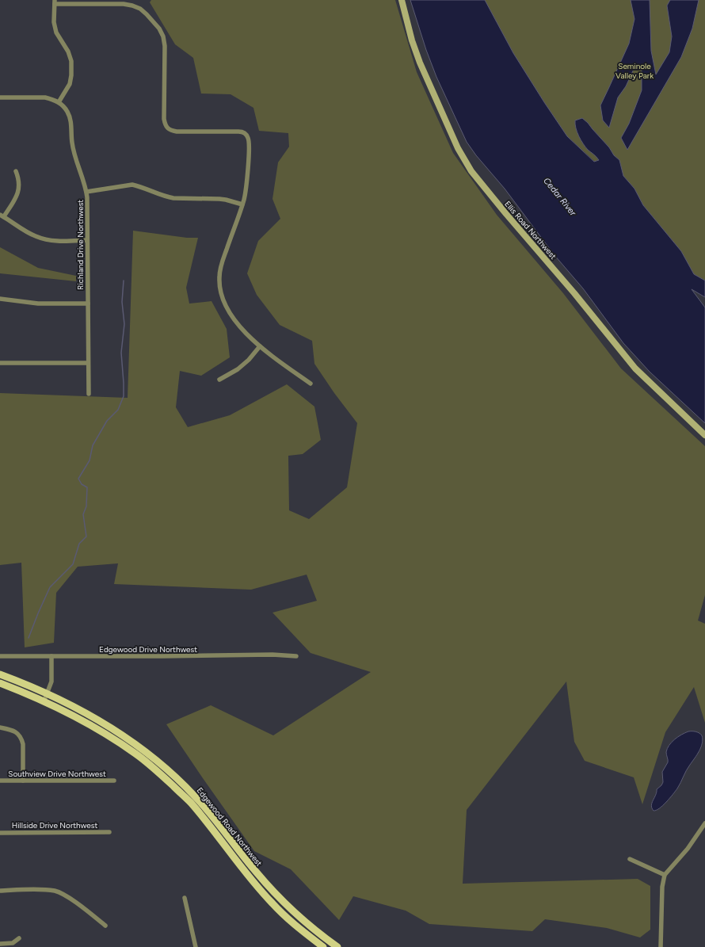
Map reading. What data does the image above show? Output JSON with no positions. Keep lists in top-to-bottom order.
{
  "streets": {
    "main road": ["Edgewood Road Northwest"],
    "street": [
      "Ellis Road Northwest",
      "Richland Drive Northwest",
      "Edgewood Drive Northwest",
      "Southview Drive Northwest",
      "Hillside Drive Northwest"
    ]
  },
  "water": ["Cedar River"],
  "parks": ["Seminole Valley Park"]
}
